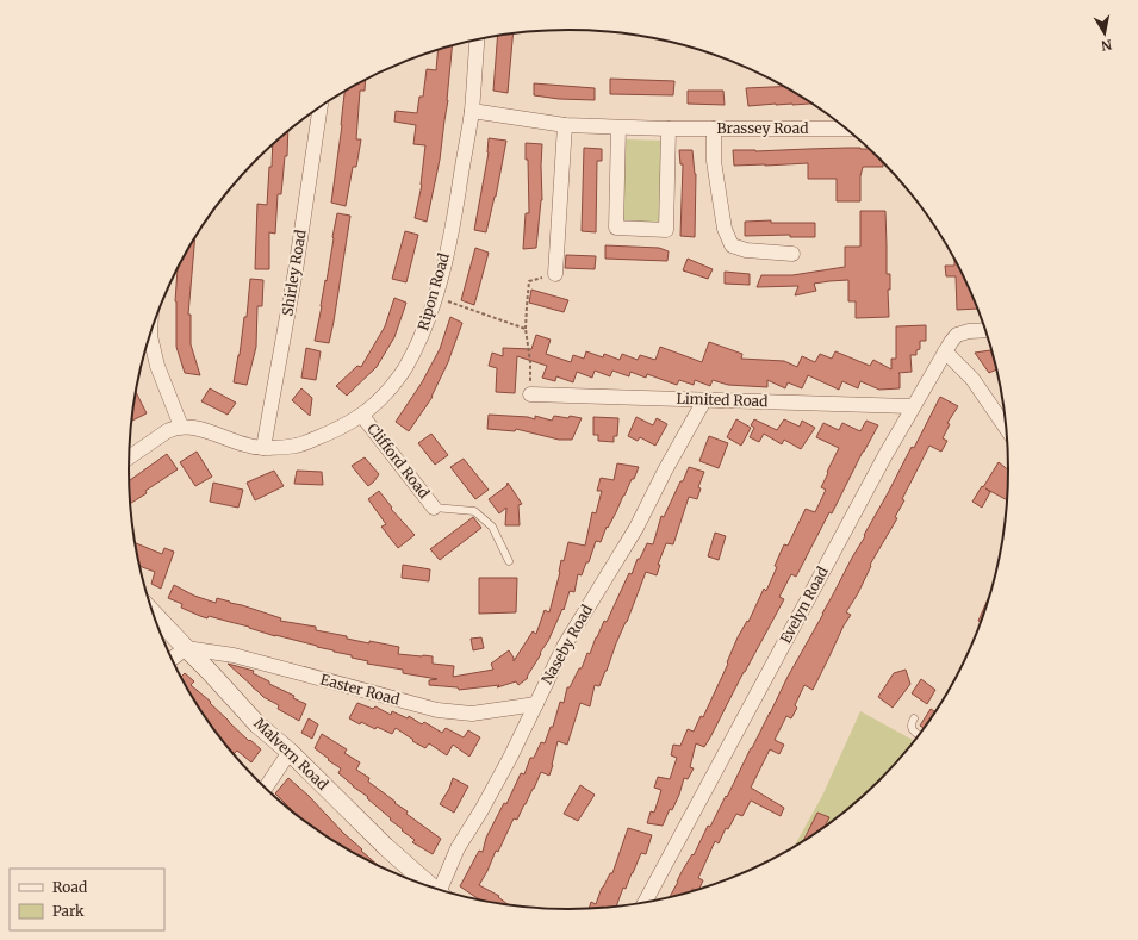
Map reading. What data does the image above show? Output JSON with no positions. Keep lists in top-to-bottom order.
{
  "streets": {
    "street": [
      "Brassey Road",
      "Shirley Road",
      "Ripon Road",
      "Limited Road",
      "Clifford Road",
      "Evelyn Road",
      "Naseby Road",
      "Easter Road",
      "Malvern Road"
    ]
  },
  "crossings": [
    ["Brassey Road", "Ripon Road"],
    ["Shirley Road", "Ripon Road"],
    ["Ripon Road", "Clifford Road"],
    ["Limited Road", "Evelyn Road"],
    ["Limited Road", "Naseby Road"],
    ["Naseby Road", "Easter Road"],
    ["Easter Road", "Malvern Road"]
  ],
  "legend": ["Road", "Park"],
  "north": "bottom"
}
